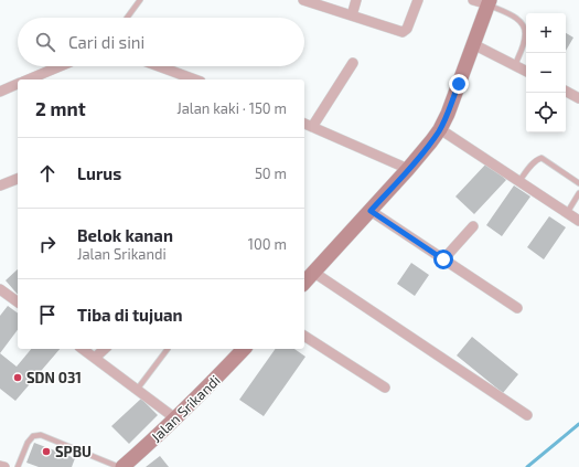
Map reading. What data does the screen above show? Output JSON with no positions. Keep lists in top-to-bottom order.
{
  "streets": {
    "main road": ["Jalan Srikandi"]
  },
  "places": ["SDN 031", "SPBU"],
  "page": {
    "map_buttons": ["+", "−"],
    "search": "Cari di sini",
    "heading": ["2 mnt", "Jalan kaki · 150 m"],
    "list": [
      ["Lurus", "50 m"],
      ["Belok kanan", "Jalan Srikandi", "100 m"],
      "Tiba di tujuan"
    ]
  }
}
